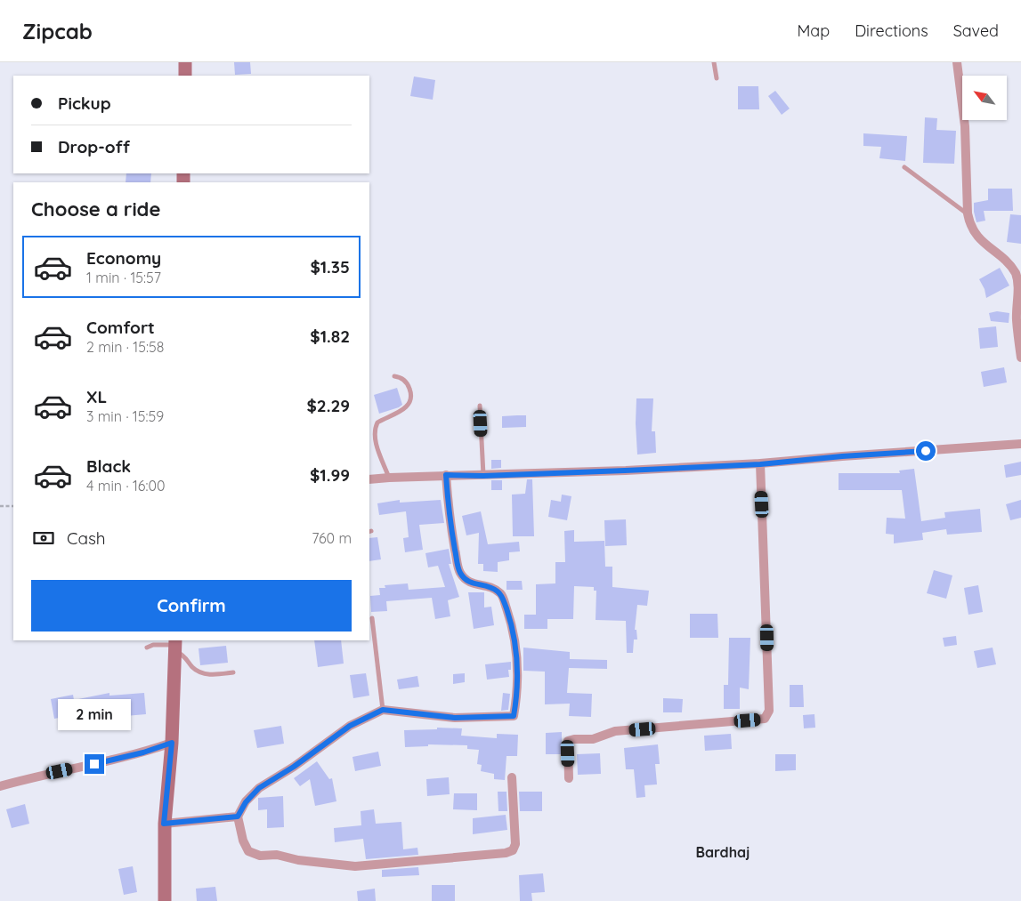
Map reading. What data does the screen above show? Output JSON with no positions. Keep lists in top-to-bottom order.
{
  "districts": ["Bardhaj"],
  "north": "top left",
  "page": {
    "header": "Zipcab",
    "nav": ["Map", "Directions", "Saved"],
    "banner": ["Pickup", "Drop-off"],
    "heading": "Choose a ride",
    "list": [
      {
        "name": "Economy",
        "note": "1 min · 15:57",
        "value": "$1.35"
      },
      {
        "name": "Comfort",
        "note": "2 min · 15:58",
        "value": "$1.82"
      },
      {
        "name": "XL",
        "note": "3 min · 15:59",
        "value": "$2.29"
      },
      {
        "name": "Black",
        "note": "4 min · 16:00",
        "value": "$1.99"
      }
    ],
    "pay": ["Cash", "760 m"],
    "buttons": "Confirm",
    "bubble": "2 min"
  }
}
